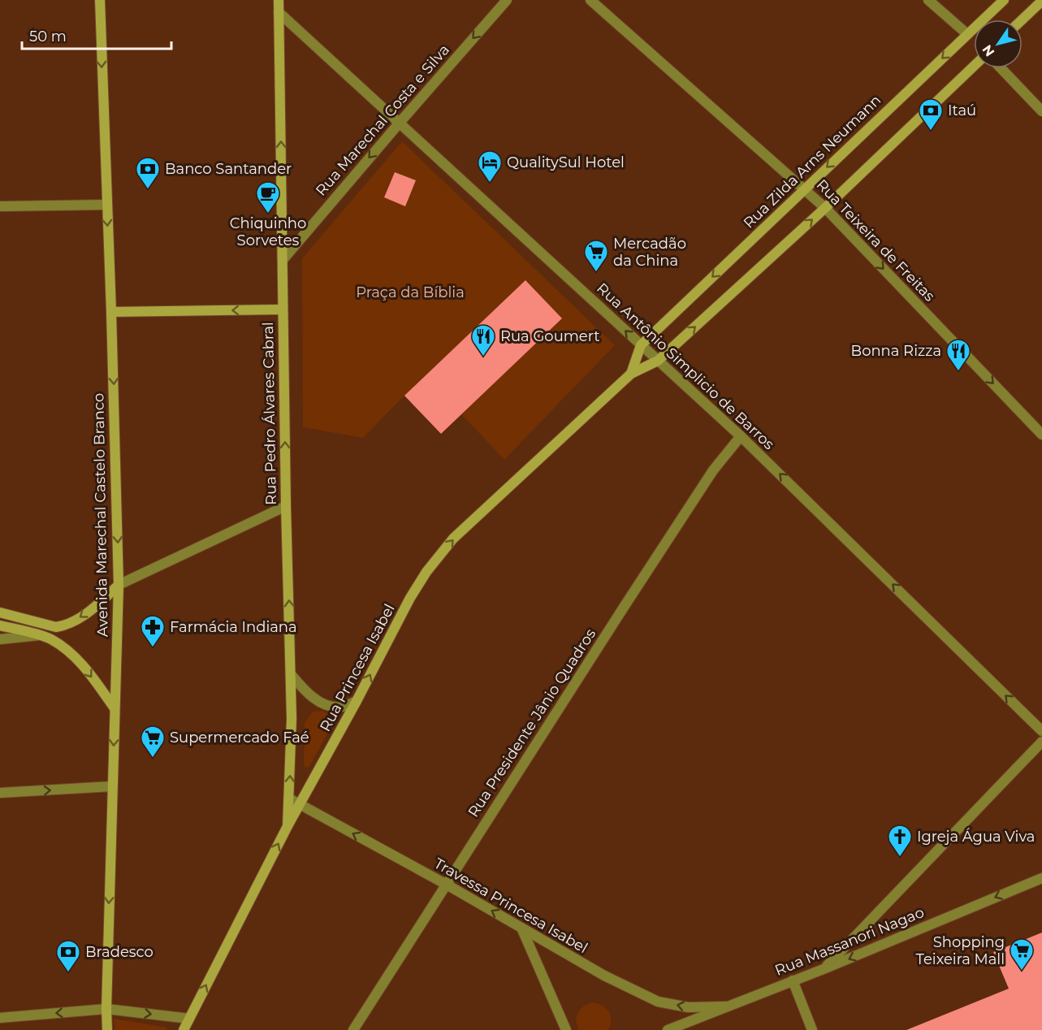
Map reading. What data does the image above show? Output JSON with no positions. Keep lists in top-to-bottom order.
{
  "streets": {
    "street": [
      "Rua Marechal Costa e Silva",
      "Rua Zilda Arns Neumann",
      "Rua Teixeira de Freitas",
      "Rua Antônio Simplicio de Barros",
      "Rua Pedro Álvares Cabral",
      "Avenida Marechal Castelo Branco",
      "Rua Princesa Isabel",
      "Rua Presidente Jânio Quadros",
      "Travessa Princesa Isabel",
      "Rua Massanori Nagao"
    ]
  },
  "crossings": [
    ["Rua Marechal Costa e Silva", "Rua Antônio Simplicio de Barros"],
    ["Rua Marechal Costa e Silva", "Rua Pedro Álvares Cabral"],
    ["Rua Zilda Arns Neumann", "Rua Teixeira de Freitas"],
    ["Rua Zilda Arns Neumann", "Rua Antônio Simplicio de Barros"],
    ["Rua Zilda Arns Neumann", "Rua Princesa Isabel"],
    ["Rua Antônio Simplicio de Barros", "Rua Pedro Álvares Cabral"],
    ["Rua Antônio Simplicio de Barros", "Rua Princesa Isabel"],
    ["Rua Antônio Simplicio de Barros", "Rua Presidente Jânio Quadros"],
    ["Rua Pedro Álvares Cabral", "Rua Princesa Isabel"],
    ["Rua Pedro Álvares Cabral", "Travessa Princesa Isabel"],
    ["Rua Princesa Isabel", "Travessa Princesa Isabel"],
    ["Rua Presidente Jânio Quadros", "Travessa Princesa Isabel"],
    ["Travessa Princesa Isabel", "Rua Massanori Nagao"]
  ],
  "one_way": [
    "Rua Marechal Costa e Silva",
    "Rua Teixeira de Freitas",
    "Rua Antônio Simplicio de Barros",
    "Rua Pedro Álvares Cabral",
    "Avenida Marechal Castelo Branco",
    "Rua Princesa Isabel",
    "Travessa Princesa Isabel"
  ],
  "parks": ["Praça da Bíblia"],
  "places": {
    "bank": ["Itaú", "Banco Santander", "Bradesco"],
    "hotel": ["QualitySul Hotel"],
    "cafe": ["Chiquinho Sorvetes"],
    "supermarket": ["Mercadão da China", "Supermercado Faé", "Shopping Teixeira Mall"],
    "restaurant": ["Rua Goumert", "Bonna Rizza"],
    "pharmacy": ["Farmácia Indiana"],
    "church": ["Igreja Água Viva"]
  },
  "scale_bar": "50 m",
  "north": "bottom left"
}
